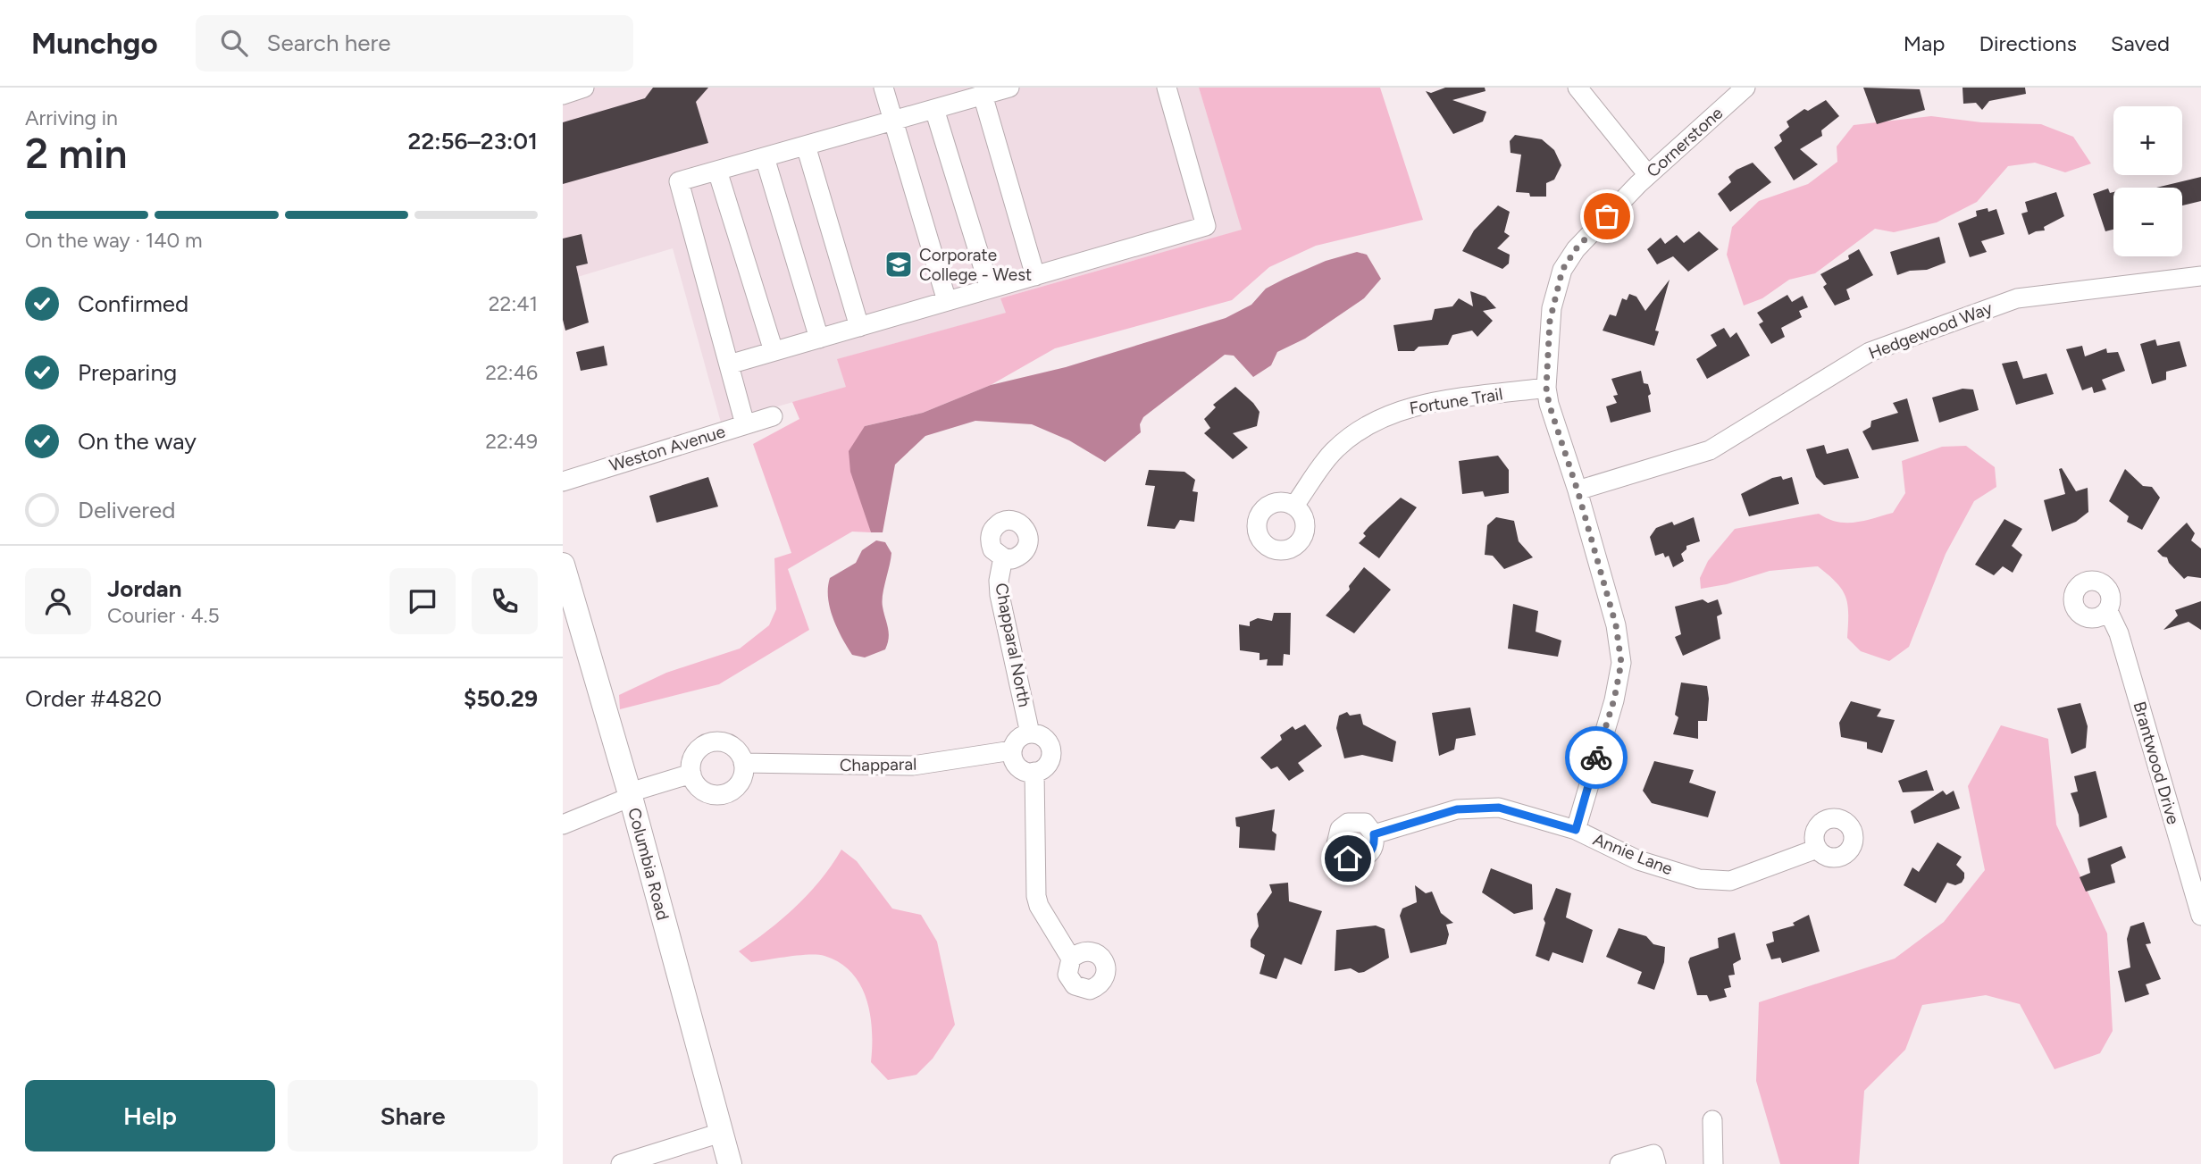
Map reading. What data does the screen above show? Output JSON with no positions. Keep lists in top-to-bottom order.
{
  "streets": {
    "main road": ["Columbia Road"],
    "street": [
      "Cornerstone",
      "Hedgewood Way",
      "Fortune Trail",
      "Weston Avenue",
      "Chapparal North",
      "Brantwood Drive",
      "Chapparal",
      "Annie Lane"
    ]
  },
  "crossings": [
    ["Cornerstone", "Hedgewood Way"],
    ["Cornerstone", "Fortune Trail"],
    ["Cornerstone", "Annie Lane"],
    ["Chapparal North", "Chapparal"]
  ],
  "places": {
    "school or university": ["Corporate College - West"]
  },
  "page": {
    "header": "Munchgo",
    "search": "Search here",
    "nav": ["Map", "Directions", "Saved"],
    "heading": ["2 min", "Arriving in", "22:56–23:01"],
    "panel": [
      "Jordan",
      "Courier · 4.5",
      "Order #4820",
      "$50.29"
    ],
    "map_buttons": ["+", "−"],
    "bar": "On the way · 140 m",
    "list": [
      ["Confirmed", "22:41"],
      ["Preparing", "22:46"],
      ["On the way", "22:49"],
      "Delivered"
    ],
    "buttons": ["Help", "Share"]
  }
}
